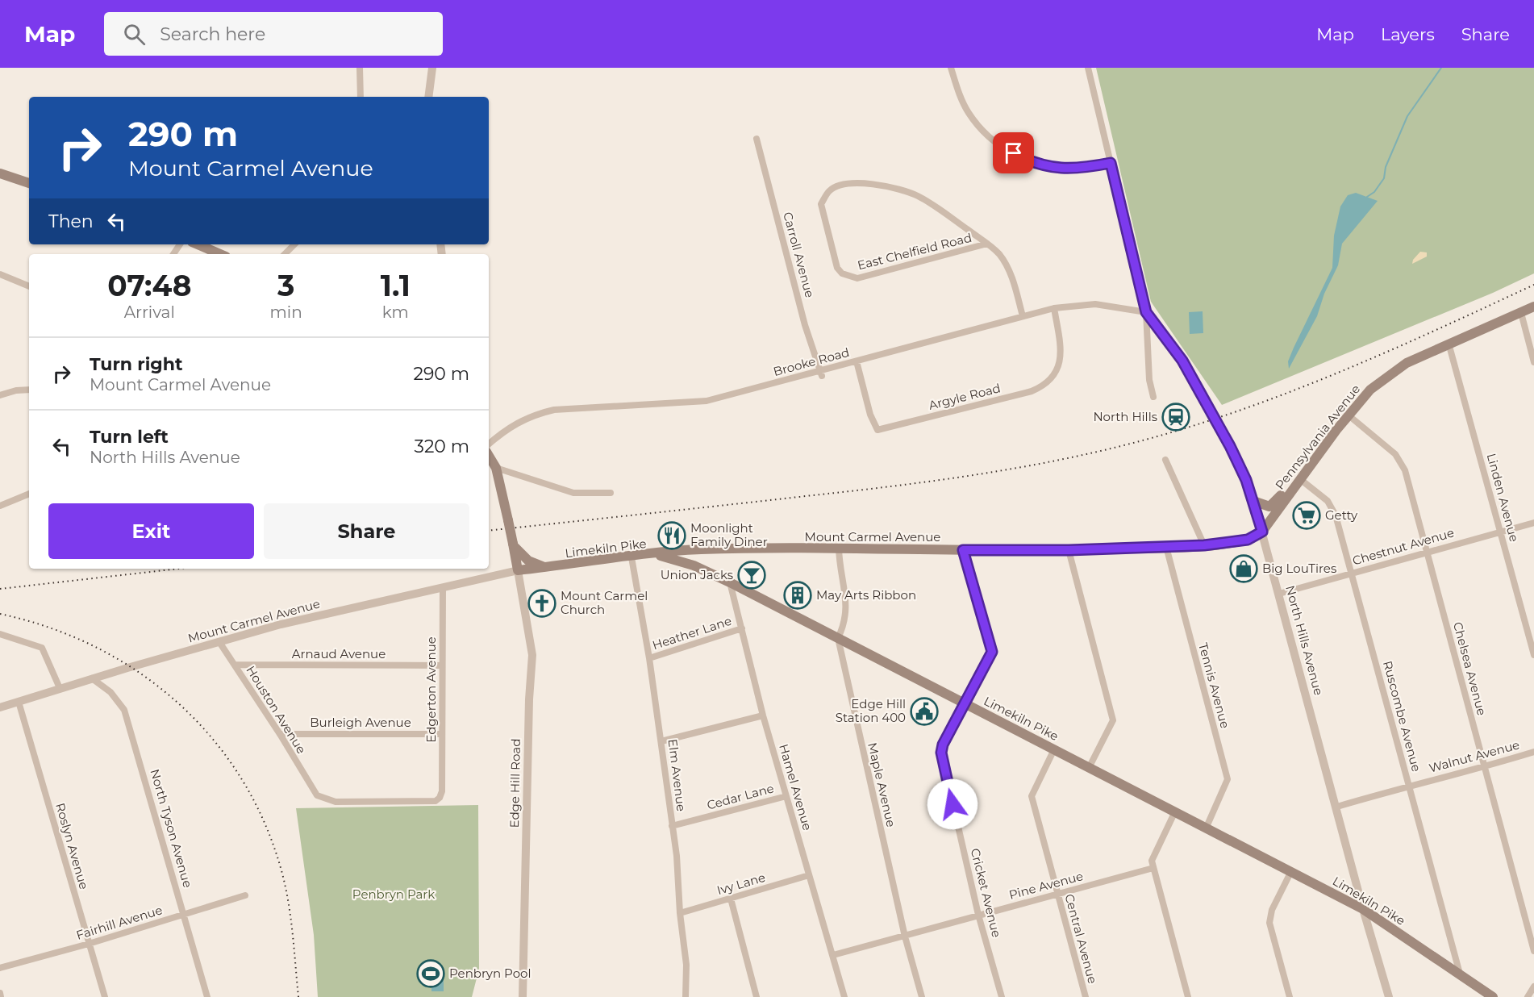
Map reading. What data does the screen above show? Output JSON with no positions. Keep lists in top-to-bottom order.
{
  "streets": {
    "main road": ["Pennsylvania Avenue", "Mount Carmel Avenue", "Limekiln Pike"],
    "street": [
      "East Chelfield Road",
      "Carroll Avenue",
      "Brooke Road",
      "Argyle Road",
      "Linden Avenue",
      "Chestnut Avenue",
      "Heather Lane",
      "North Hills Avenue",
      "Arnaud Avenue",
      "Chelsea Avenue",
      "Tennis Avenue",
      "Edgerton Avenue",
      "Houston Avenue",
      "Ruscombe Avenue",
      "Burleigh Avenue",
      "Walnut Avenue",
      "Elm Avenue",
      "Edge Hill Road",
      "Maple Avenue",
      "Hamel Avenue",
      "Cedar Lane",
      "North Tyson Avenue",
      "Roslyn Avenue",
      "Ivy Lane",
      "Pine Avenue",
      "Cricket Avenue",
      "Fairhill Avenue",
      "Central Avenue"
    ]
  },
  "crossings": [
    ["Carroll Avenue", "Brooke Road"],
    ["Brooke Road", "Argyle Road"],
    ["Brooke Road", "North Hills Avenue"],
    ["Pennsylvania Avenue", "Linden Avenue"],
    ["Pennsylvania Avenue", "Mount Carmel Avenue"],
    ["Pennsylvania Avenue", "North Hills Avenue"],
    ["Pennsylvania Avenue", "Chelsea Avenue"],
    ["Pennsylvania Avenue", "Ruscombe Avenue"],
    ["Linden Avenue", "Chestnut Avenue"],
    ["Mount Carmel Avenue", "Limekiln Pike"],
    ["Mount Carmel Avenue", "North Hills Avenue"],
    ["Mount Carmel Avenue", "Tennis Avenue"],
    ["Mount Carmel Avenue", "Edgerton Avenue"],
    ["Mount Carmel Avenue", "Houston Avenue"],
    ["Mount Carmel Avenue", "Edge Hill Road"],
    ["Mount Carmel Avenue", "North Tyson Avenue"],
    ["Mount Carmel Avenue", "Roslyn Avenue"],
    ["Mount Carmel Avenue", "Cricket Avenue"],
    ["Chestnut Avenue", "North Hills Avenue"],
    ["Chestnut Avenue", "Chelsea Avenue"],
    ["Chestnut Avenue", "Ruscombe Avenue"],
    ["Limekiln Pike", "North Hills Avenue"],
    ["Limekiln Pike", "Tennis Avenue"],
    ["Limekiln Pike", "Ruscombe Avenue"],
    ["Limekiln Pike", "Elm Avenue"],
    ["Limekiln Pike", "Edge Hill Road"],
    ["Limekiln Pike", "Maple Avenue"],
    ["Limekiln Pike", "Hamel Avenue"],
    ["Limekiln Pike", "Cricket Avenue"],
    ["Limekiln Pike", "Central Avenue"],
    ["Heather Lane", "Elm Avenue"],
    ["Heather Lane", "Hamel Avenue"],
    ["North Hills Avenue", "Walnut Avenue"],
    ["Arnaud Avenue", "Edgerton Avenue"],
    ["Arnaud Avenue", "Houston Avenue"],
    ["Chelsea Avenue", "Walnut Avenue"],
    ["Edgerton Avenue", "Houston Avenue"],
    ["Edgerton Avenue", "Burleigh Avenue"],
    ["Houston Avenue", "Burleigh Avenue"],
    ["Ruscombe Avenue", "Walnut Avenue"],
    ["Elm Avenue", "Cedar Lane"],
    ["Elm Avenue", "Ivy Lane"],
    ["Maple Avenue", "Pine Avenue"],
    ["Hamel Avenue", "Cedar Lane"],
    ["Hamel Avenue", "Ivy Lane"],
    ["Hamel Avenue", "Pine Avenue"],
    ["North Tyson Avenue", "Fairhill Avenue"],
    ["Roslyn Avenue", "Fairhill Avenue"],
    ["Pine Avenue", "Cricket Avenue"],
    ["Pine Avenue", "Central Avenue"]
  ],
  "parks": ["Penbryn Park"],
  "places": {
    "station": ["North Hills"],
    "supermarket": ["Getty"],
    "restaurant": ["Moonlight Family Diner"],
    "shop": ["Big LouTires"],
    "bar": ["Union Jacks"],
    "building": ["May Arts Ribbon"],
    "church": ["Mount Carmel Church"],
    "public building": ["Edge Hill Station 400"],
    "sports": ["Penbryn Pool"]
  },
  "page": {
    "header": "Map",
    "search": "Search here",
    "nav": ["Map", "Layers", "Share"],
    "turn": ["290 m", "Mount Carmel Avenue"],
    "then": "Then",
    "eta": [
      "07:48",
      "Arrival",
      "3",
      "min",
      "1.1",
      "km"
    ],
    "list": [
      {
        "name": "Turn right",
        "note": "Mount Carmel Avenue",
        "value": "290 m"
      },
      {
        "name": "Turn left",
        "note": "North Hills Avenue",
        "value": "320 m"
      }
    ],
    "buttons": ["Exit", "Share"]
  }
}
